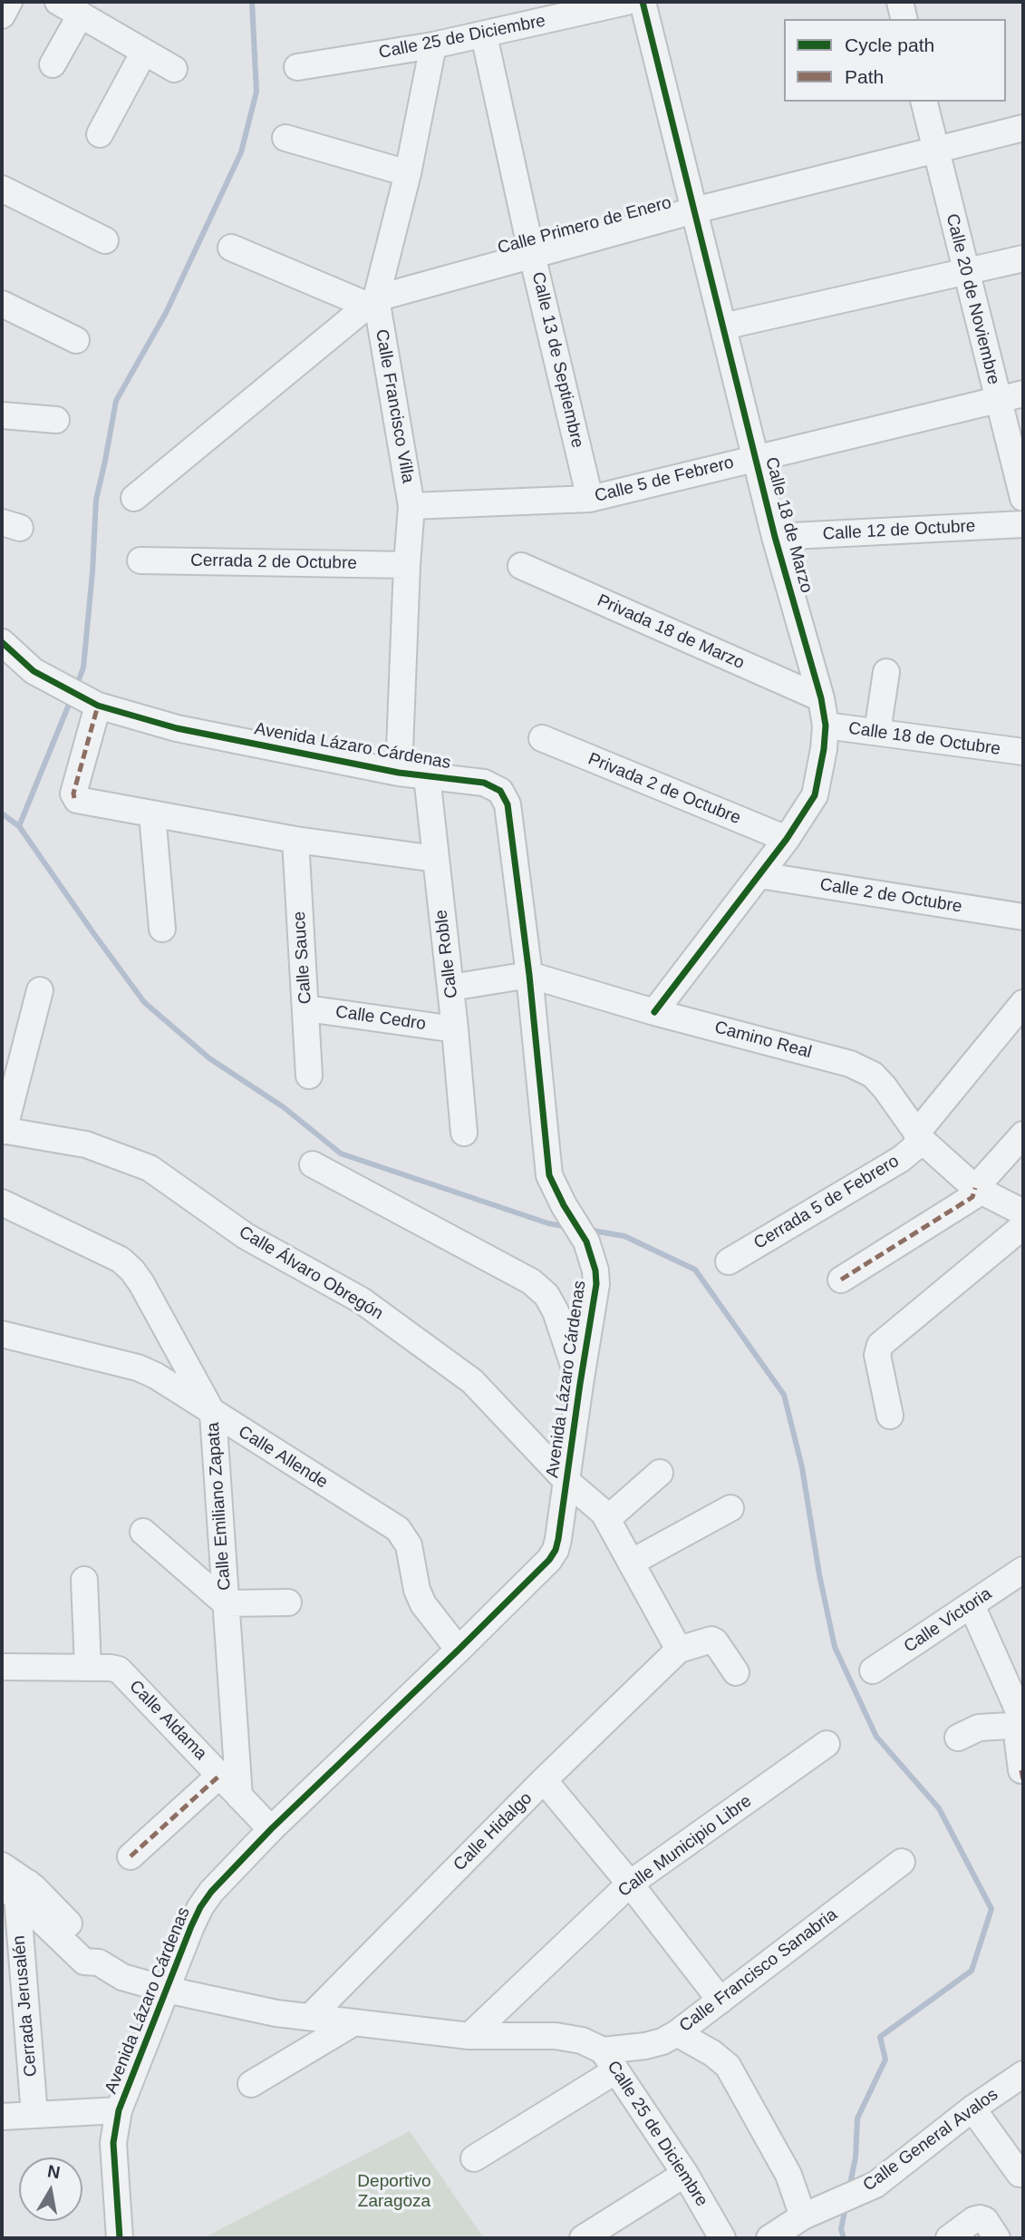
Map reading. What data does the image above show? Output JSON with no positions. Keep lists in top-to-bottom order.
{
  "streets": {
    "street": [
      "Calle 25 de Diciembre",
      "Calle Primero de Enero",
      "Calle 20 de Noviembre",
      "Calle 13 de Septiembre",
      "Calle Francisco Villa",
      "Calle 5 de Febrero",
      "Calle 18 de Marzo",
      "Calle 12 de Octubre",
      "Cerrada 2 de Octubre",
      "Privada 18 de Marzo",
      "Calle 18 de Octubre",
      "Avenida Lázaro Cárdenas",
      "Privada 2 de Octubre",
      "Calle 2 de Octubre",
      "Calle Roble",
      "Calle Sauce",
      "Calle Cedro",
      "Camino Real",
      "Cerrada 5 de Febrero",
      "Calle Álvaro Obregón",
      "Calle Allende",
      "Calle Emiliano Zapata",
      "Calle Victoria",
      "Calle Aldama",
      "Calle Hidalgo",
      "Calle Municipio Libre",
      "Calle Francisco Sanabria",
      "Cerrada Jerusalén",
      "Calle General Avalos"
    ]
  },
  "crossings": [
    ["Calle 25 de Diciembre", "Calle 13 de Septiembre"],
    ["Calle 25 de Diciembre", "Calle Francisco Villa"],
    ["Calle 25 de Diciembre", "Avenida Lázaro Cárdenas"],
    ["Calle 25 de Diciembre", "Calle Hidalgo"],
    ["Calle 25 de Diciembre", "Calle Municipio Libre"],
    ["Calle 25 de Diciembre", "Calle Francisco Sanabria"],
    ["Calle 25 de Diciembre", "Cerrada Jerusalén"],
    ["Calle Primero de Enero", "Calle 20 de Noviembre"],
    ["Calle Primero de Enero", "Calle 13 de Septiembre"],
    ["Calle Primero de Enero", "Calle Francisco Villa"],
    ["Calle Primero de Enero", "Calle 18 de Marzo"],
    ["Calle 20 de Noviembre", "Calle 5 de Febrero"],
    ["Calle 13 de Septiembre", "Calle 5 de Febrero"],
    ["Calle Francisco Villa", "Calle 5 de Febrero"],
    ["Calle Francisco Villa", "Cerrada 2 de Octubre"],
    ["Calle Francisco Villa", "Avenida Lázaro Cárdenas"],
    ["Calle 5 de Febrero", "Calle 18 de Marzo"],
    ["Calle 18 de Marzo", "Calle 12 de Octubre"],
    ["Calle 18 de Marzo", "Privada 18 de Marzo"],
    ["Calle 18 de Marzo", "Calle 18 de Octubre"],
    ["Calle 18 de Marzo", "Privada 2 de Octubre"],
    ["Calle 18 de Marzo", "Calle 2 de Octubre"],
    ["Calle 18 de Marzo", "Camino Real"],
    ["Avenida Lázaro Cárdenas", "Calle Roble"],
    ["Avenida Lázaro Cárdenas", "Camino Real"],
    ["Avenida Lázaro Cárdenas", "Calle Álvaro Obregón"],
    ["Avenida Lázaro Cárdenas", "Calle Allende"],
    ["Avenida Lázaro Cárdenas", "Calle Aldama"],
    ["Calle Roble", "Calle Cedro"],
    ["Calle Roble", "Camino Real"],
    ["Calle Sauce", "Calle Cedro"],
    ["Camino Real", "Cerrada 5 de Febrero"],
    ["Calle Álvaro Obregón", "Calle Hidalgo"],
    ["Calle Allende", "Calle Emiliano Zapata"],
    ["Calle Emiliano Zapata", "Calle Aldama"]
  ],
  "parks": ["Deportivo Zaragoza"],
  "legend": ["Cycle path", "Path"],
  "north": "top"
}
